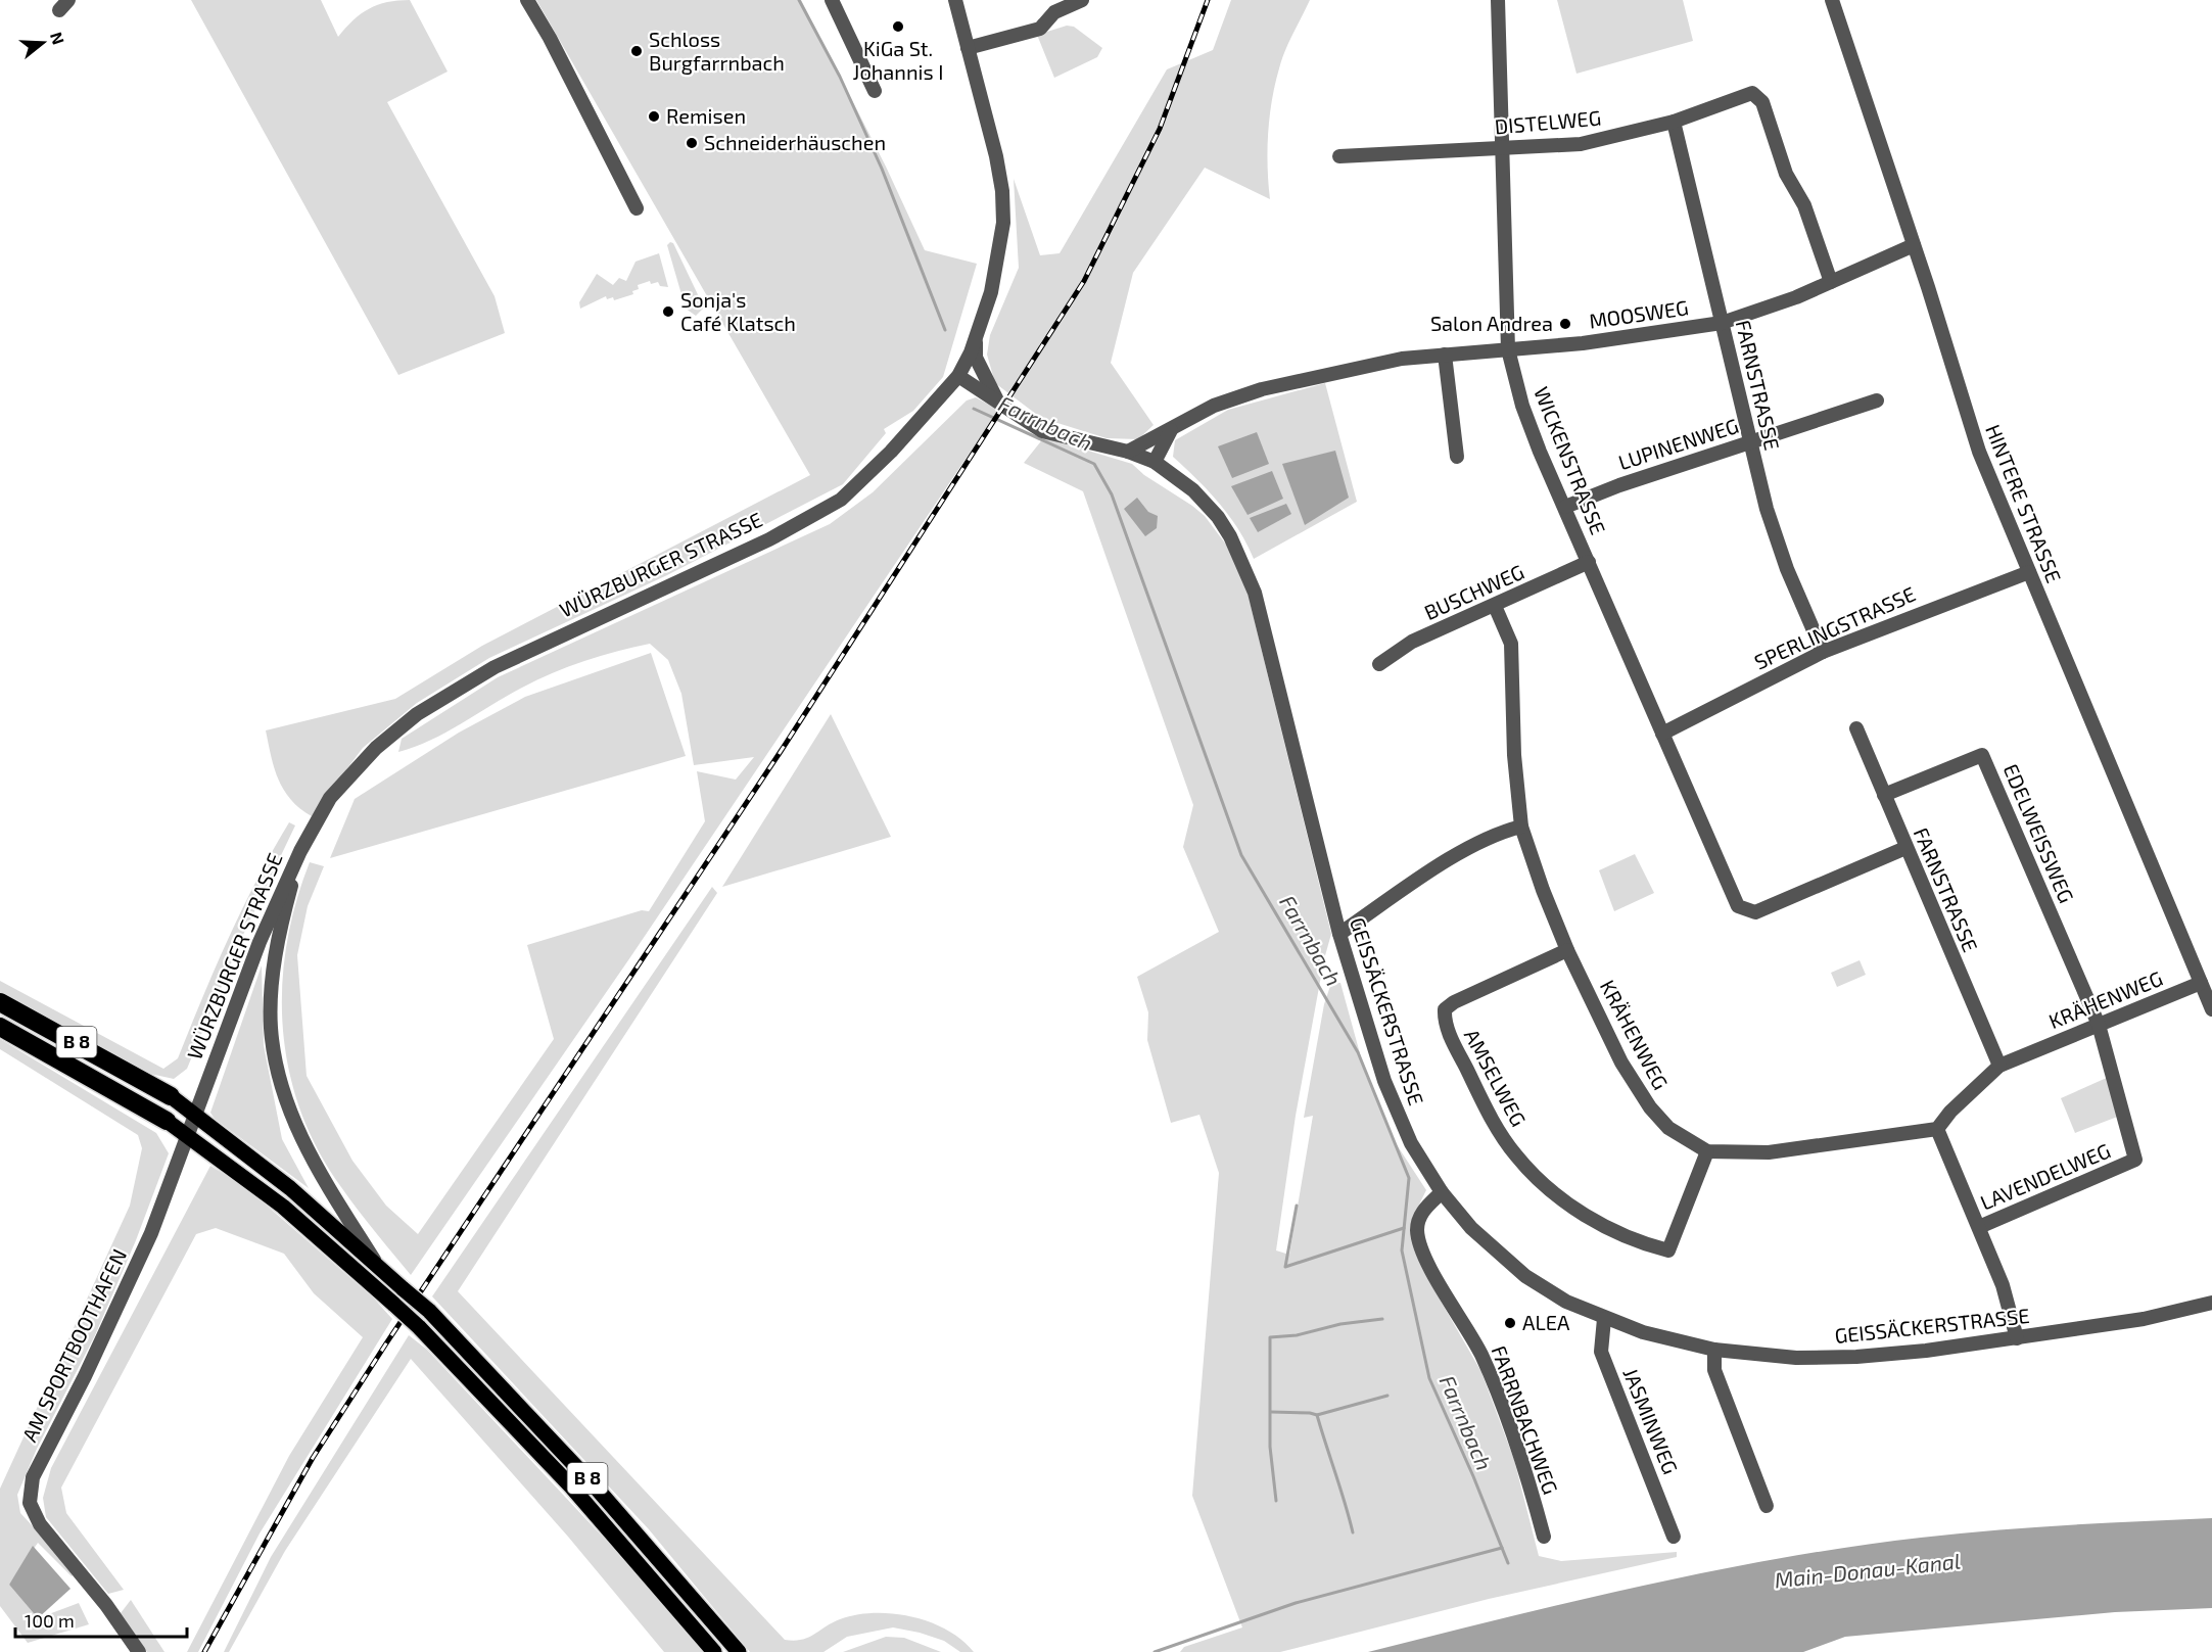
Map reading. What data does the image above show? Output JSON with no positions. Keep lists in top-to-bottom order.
{
  "streets": {
    "highway": ["B 8"],
    "street": [
      "DISTELWEG",
      "MOOSWEG",
      "FARNSTRASSE",
      "LUPINENWEG",
      "WICKENSTRASSE",
      "HINTERE STRASSE",
      "WÜRZBURGER STRASSE",
      "BUSCHWEG",
      "SPERLINGSTRASSE",
      "EDELWEISSWEG",
      "KRÄHENWEG",
      "GEISSÄCKERSTRASSE",
      "AMSELWEG",
      "LAVENDELWEG",
      "AM SPORTBOOTHAFEN",
      "FARRNBACHWEG",
      "JASMINWEG"
    ]
  },
  "crossings": [
    ["DISTELWEG", "MOOSWEG"],
    ["DISTELWEG", "FARNSTRASSE"],
    ["DISTELWEG", "WICKENSTRASSE"],
    ["MOOSWEG", "FARNSTRASSE"],
    ["MOOSWEG", "WICKENSTRASSE"],
    ["MOOSWEG", "HINTERE STRASSE"],
    ["MOOSWEG", "GEISSÄCKERSTRASSE"],
    ["FARNSTRASSE", "LUPINENWEG"],
    ["FARNSTRASSE", "WICKENSTRASSE"],
    ["FARNSTRASSE", "SPERLINGSTRASSE"],
    ["FARNSTRASSE", "EDELWEISSWEG"],
    ["FARNSTRASSE", "KRÄHENWEG"],
    ["LUPINENWEG", "WICKENSTRASSE"],
    ["WICKENSTRASSE", "BUSCHWEG"],
    ["WICKENSTRASSE", "SPERLINGSTRASSE"],
    ["HINTERE STRASSE", "SPERLINGSTRASSE"],
    ["HINTERE STRASSE", "KRÄHENWEG"],
    ["WÜRZBURGER STRASSE", "GEISSÄCKERSTRASSE"],
    ["WÜRZBURGER STRASSE", "B 8"],
    ["WÜRZBURGER STRASSE", "AM SPORTBOOTHAFEN"],
    ["BUSCHWEG", "KRÄHENWEG"],
    ["EDELWEISSWEG", "KRÄHENWEG"],
    ["EDELWEISSWEG", "LAVENDELWEG"],
    ["KRÄHENWEG", "AMSELWEG"],
    ["KRÄHENWEG", "LAVENDELWEG"],
    ["GEISSÄCKERSTRASSE", "FARRNBACHWEG"],
    ["GEISSÄCKERSTRASSE", "JASMINWEG"],
    ["B 8", "AM SPORTBOOTHAFEN"]
  ],
  "water": ["Farrnbach", "Main-Donau-Kanal"],
  "places": [
    "KiGa St. Johannis I",
    "Schloss Burgfarrnbach",
    "Remisen",
    "Schneiderhäuschen",
    "Sonja's Café Klatsch",
    "Salon Andrea",
    "ALEA"
  ],
  "scale_bar": "100 m",
  "north": "right"
}
